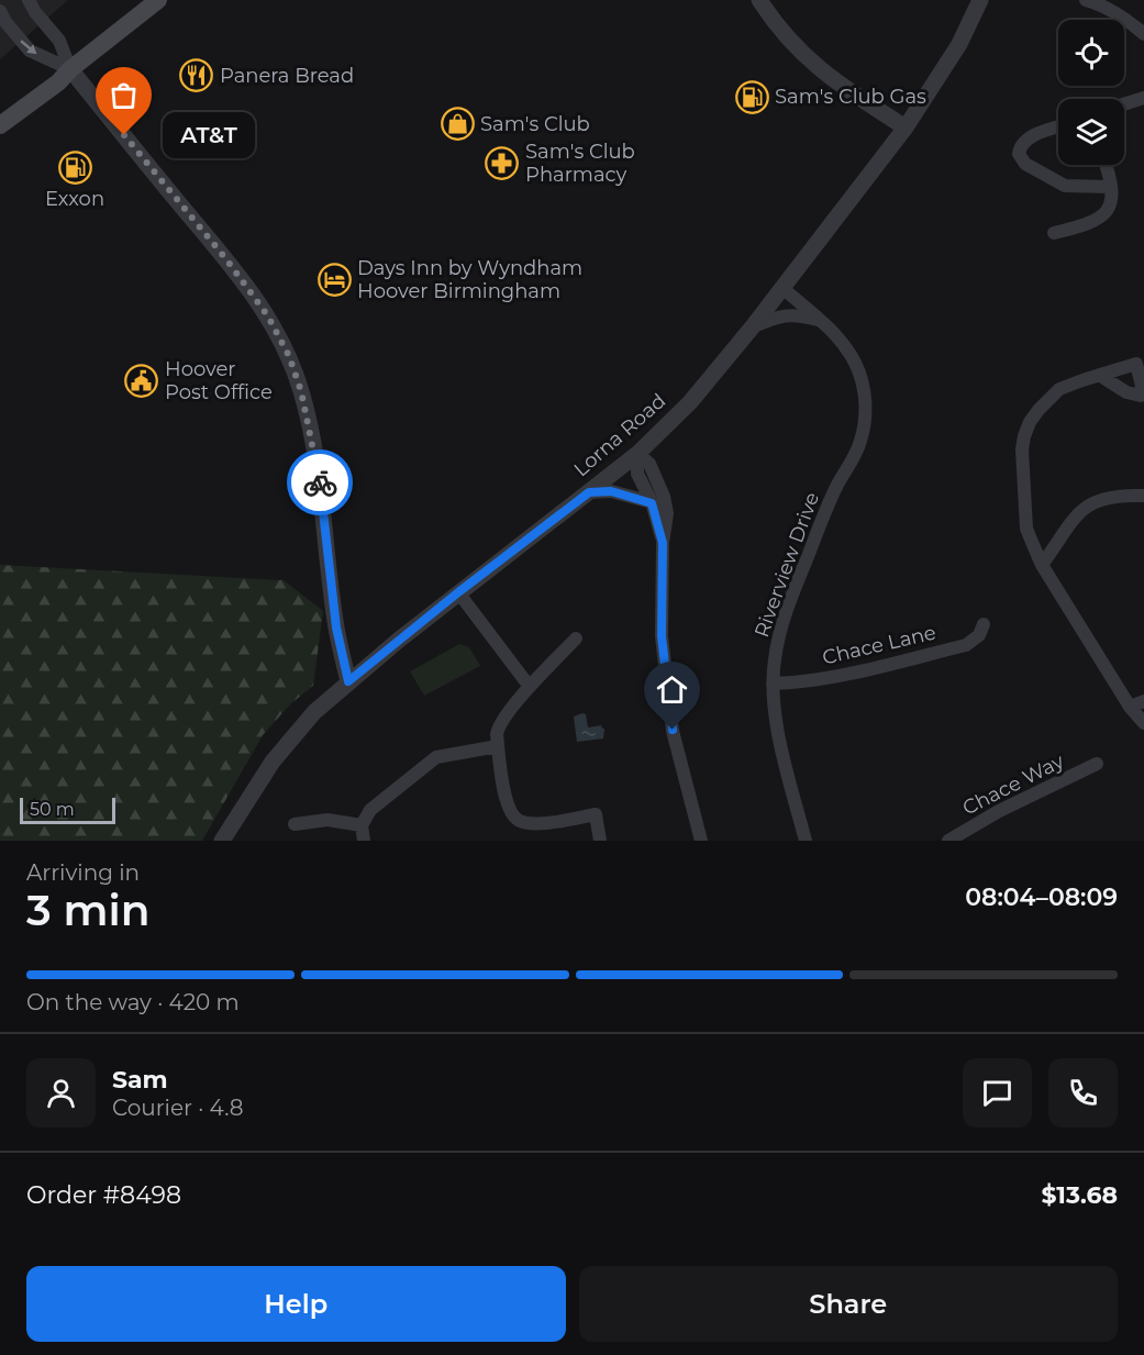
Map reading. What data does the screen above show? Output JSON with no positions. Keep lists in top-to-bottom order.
{
  "streets": {
    "street": [
      "Lorna Road",
      "Riverview Drive",
      "Chace Lane",
      "Chace Way"
    ]
  },
  "crossings": [
    ["Lorna Road", "Riverview Drive"],
    ["Riverview Drive", "Chace Lane"]
  ],
  "places": {
    "restaurant": ["Panera Bread"],
    "fuel station": ["Sam's Club Gas", "Exxon"],
    "shop": ["Sam's Club"],
    "other": ["AT&T"],
    "pharmacy": ["Sam's Club Pharmacy"],
    "hotel": ["Days Inn by Wyndham Hoover Birmingham"],
    "public building": ["Hoover Post Office"]
  },
  "scale_bar": "50 m",
  "page": {
    "bubble": "AT&T",
    "scale": "50 m",
    "heading": ["3 min", "Arriving in", "08:04–08:09"],
    "panel": [
      "Sam",
      "Courier · 4.8",
      "Order #8498",
      "$13.68"
    ],
    "bar": "On the way · 420 m",
    "buttons": ["Help", "Share"]
  }
}
